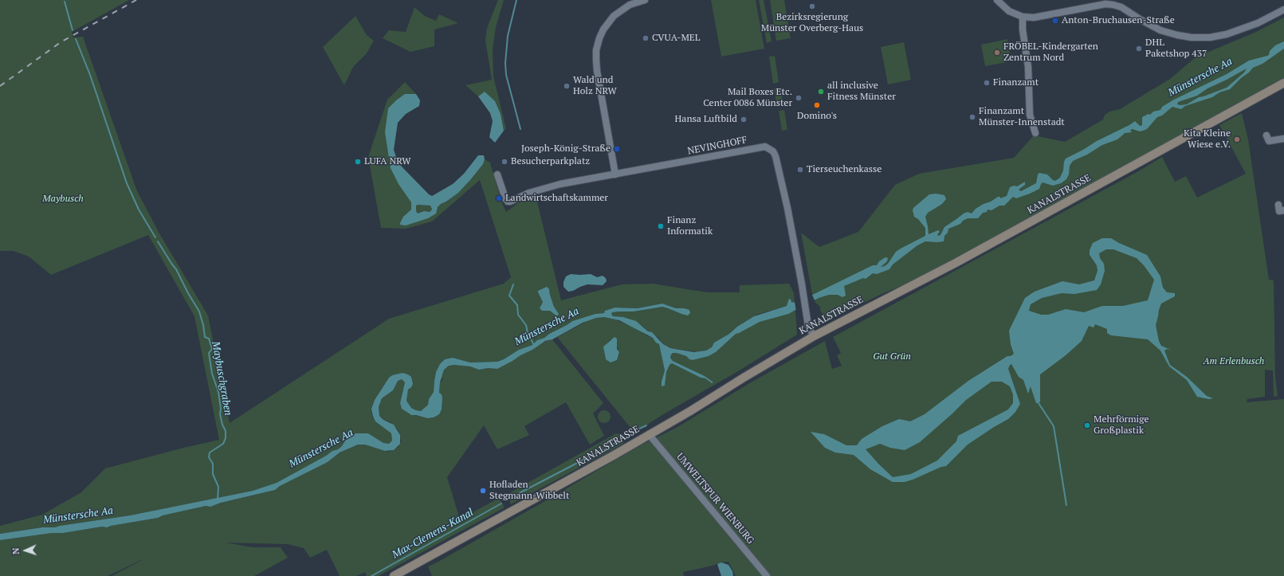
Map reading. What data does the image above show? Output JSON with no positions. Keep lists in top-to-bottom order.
{
  "streets": {
    "main road": ["KANALSTRASSE"],
    "street": ["NEVINGHOFF", "UMWELTSPUR WIENBURG"]
  },
  "crossings": [
    ["NEVINGHOFF", "KANALSTRASSE"],
    ["KANALSTRASSE", "UMWELTSPUR WIENBURG"]
  ],
  "water": ["Münstersche Aa", "Maybuschgraben", "Max-Clemens-Kanal"],
  "parks": ["Maybusch", "Gut Grün", "Am Erlenbusch"],
  "places": [
    "Bezirksregierung Münster Overberg-Haus",
    "Anton-Bruchausen-Straße",
    "CVUA-MEL",
    "DHL Paketshop 437",
    "FRÖBEL-Kindergarten Zentrum Nord",
    "Finanzamt",
    "Wald und Holz NRW",
    "all inclusive Fitness Münster",
    "Mail Boxes Etc. Center 0086 Münster",
    "Domino's",
    "Finanzamt Münster-Innenstadt",
    "Hansa Luftbild",
    "Kita Kleine Wiese e.V.",
    "Joseph-König-Straße",
    "LUFA NRW",
    "Besucherparkplatz",
    "Tierseuchenkasse",
    "Landwirtschaftskammer",
    "Finanz Informatik",
    "Mehrförmige Großplastik",
    "Hofladen Stegmann-Wibbelt"
  ],
  "north": "left"
}
